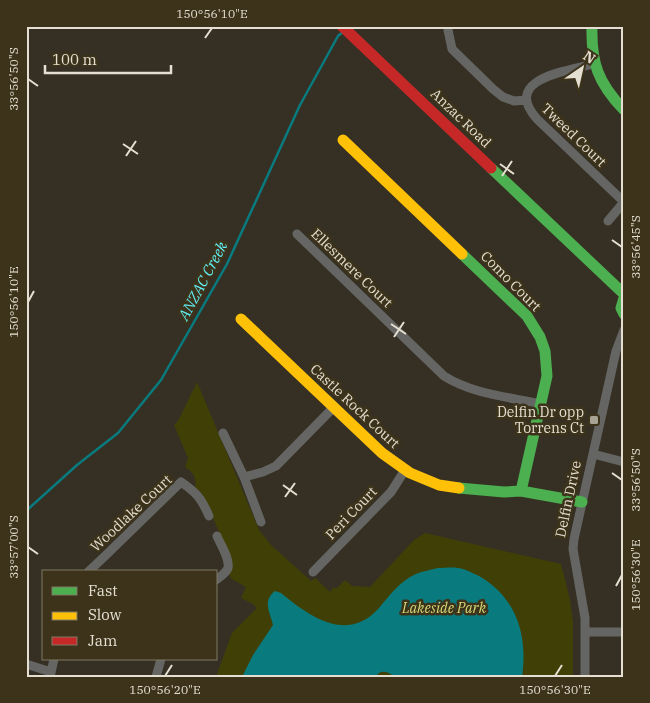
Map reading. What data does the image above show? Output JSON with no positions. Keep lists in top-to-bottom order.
{
  "streets": {
    "street": [
      "Anzac Road",
      "Tweed Court",
      "Ellesmere Court",
      "Como Court",
      "Castle Rock Court",
      "Delfin Drive",
      "Woodlake Court",
      "Peri Court"
    ]
  },
  "crossings": [
    ["Ellesmere Court", "Como Court"],
    ["Como Court", "Castle Rock Court"],
    ["Castle Rock Court", "Delfin Drive"],
    ["Castle Rock Court", "Peri Court"]
  ],
  "water": ["ANZAC Creek"],
  "parks": ["Lakeside Park"],
  "places": {
    "transit": ["Delfin Dr opp Torrens Ct"]
  },
  "legend": ["Fast", "Slow", "Jam"],
  "scale_bar": "100 m",
  "north": "top right",
  "coordinates": [
    "150°56'10\"E",
    "33°56'50\"S",
    "33°56'45\"S",
    "33°57'00\"S",
    "150°56'30\"E",
    "150°56'20\"E"
  ]
}
